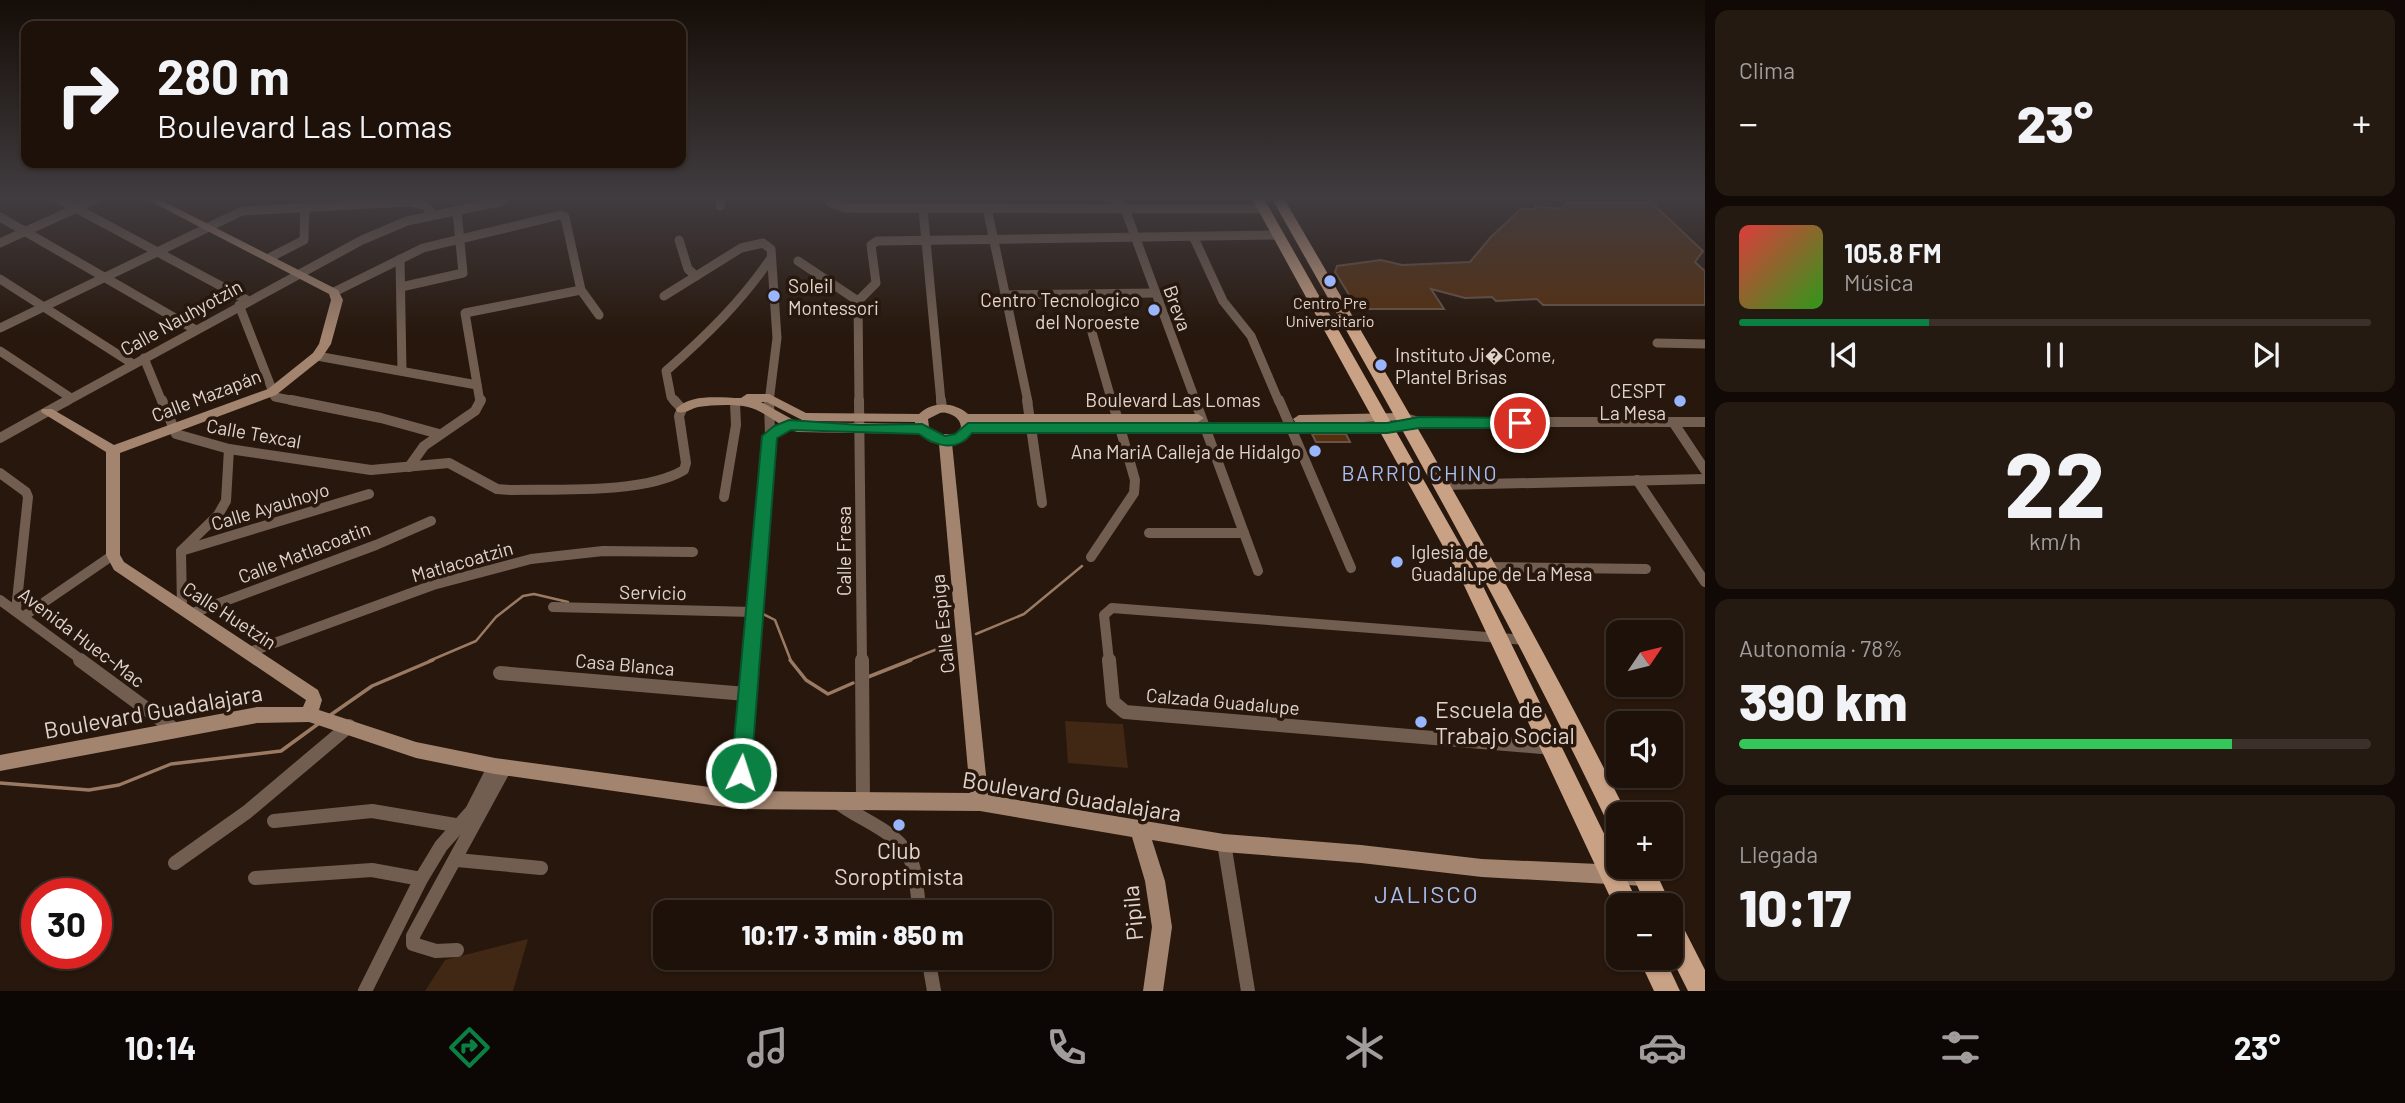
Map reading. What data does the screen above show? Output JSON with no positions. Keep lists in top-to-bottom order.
{
  "streets": {
    "main road": [
      "Calle Mazapán",
      "Boulevard Las Lomas",
      "Calle Huetzin",
      "Calle Espiga",
      "Boulevard Guadalajara",
      "Pipila"
    ],
    "street": [
      "Breva",
      "Calle Nauhyotzin",
      "Calle Texcal",
      "Calle Ayauhoyo",
      "Calle Fresa",
      "Calle Matlacoatin",
      "Matlacoatzin",
      "Servicio",
      "Avenida Huec-Mac",
      "Casa Blanca",
      "Calzada Guadalupe"
    ]
  },
  "crossings": [
    ["Breva", "Boulevard Las Lomas"],
    ["Calle Mazapán", "Calle Texcal"],
    ["Boulevard Las Lomas", "Calle Espiga"],
    ["Calle Fresa", "Boulevard Guadalajara"],
    ["Calle Matlacoatin", "Calle Huetzin"],
    ["Matlacoatzin", "Calle Huetzin"],
    ["Calle Huetzin", "Boulevard Guadalajara"],
    ["Calle Espiga", "Boulevard Guadalajara"],
    ["Avenida Huec-Mac", "Boulevard Guadalajara"],
    ["Boulevard Guadalajara", "Pipila"]
  ],
  "districts": ["BARRIO CHINO", "JALISCO"],
  "places": [
    "Centro Pre Universitario",
    "Soleil Montessori",
    "Centro Tecnologico del Noroeste",
    "Instituto Ji�Come, Plantel Brisas",
    "CESPT La Mesa",
    "Ana MariA Calleja de Hidalgo",
    "Iglesia de Guadalupe de La Mesa",
    "Escuela de Trabajo Social",
    "Club Soroptimista"
  ],
  "north": "top right",
  "page": {
    "tile": [
      "Clima",
      ["22", "km/h"],
      ["Autonomía · 78%", "390 km"],
      ["Llegada", "10:17"]
    ],
    "turn": ["280 m", "Boulevard Las Lomas"],
    "heat": ["−", "23°", "+"],
    "song": ["105.8 FM", "Música"],
    "map_buttons": ["+", "−"],
    "limit": "30",
    "trip": "10:17 · 3 min · 850 m",
    "tabs": ["10:14", "23°"]
  }
}
